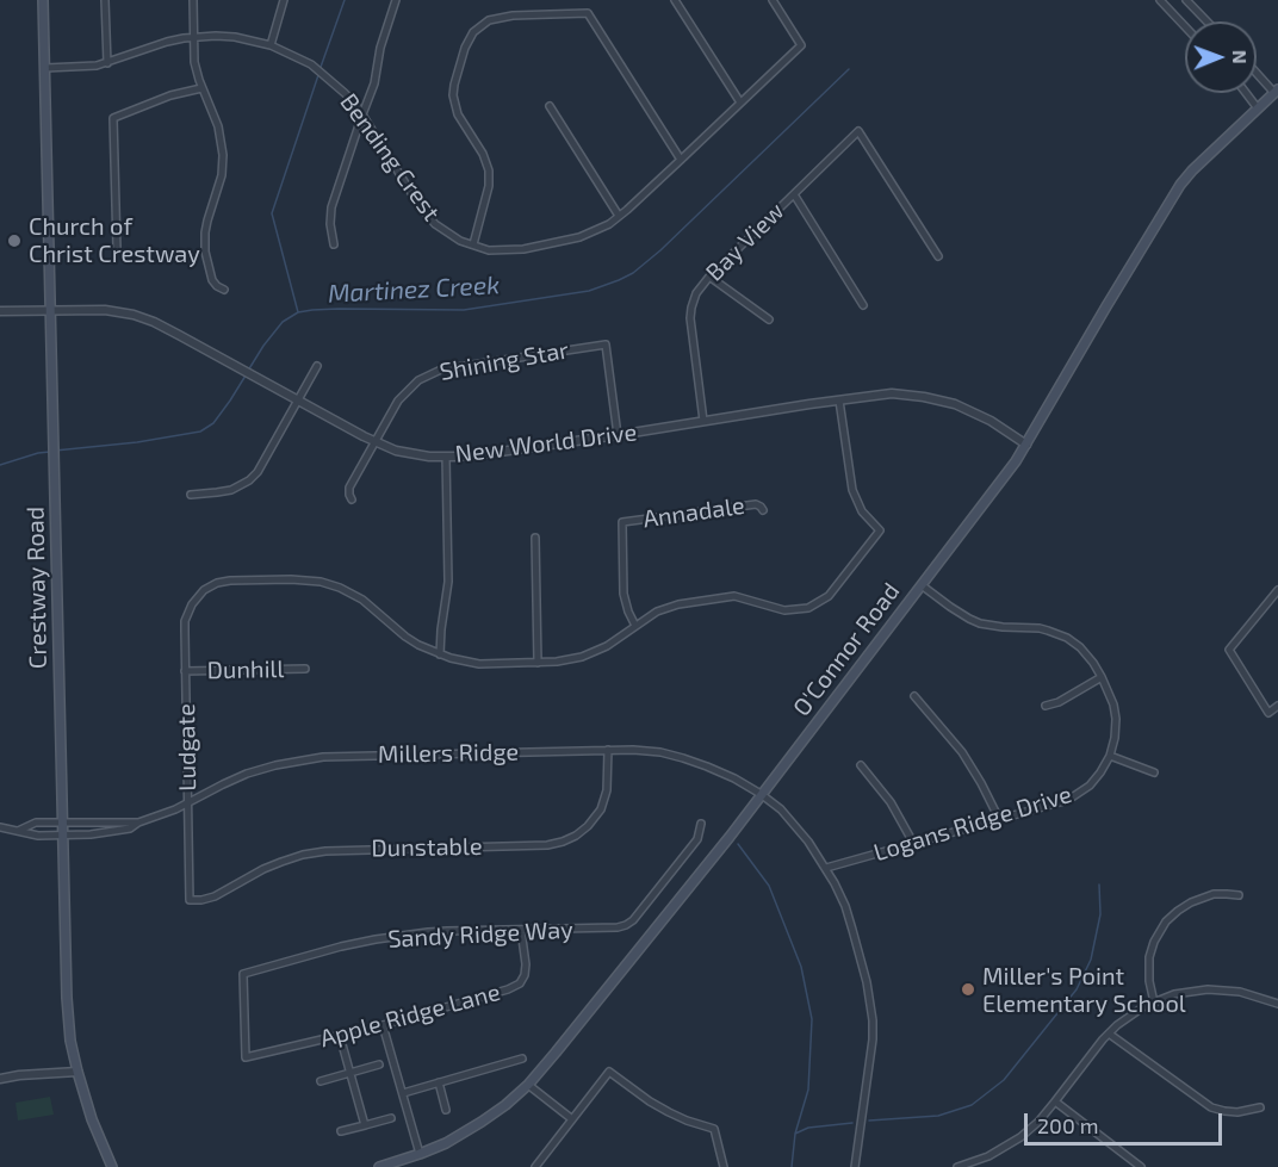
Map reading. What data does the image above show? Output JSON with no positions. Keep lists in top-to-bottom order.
{
  "streets": {
    "main road": ["Crestway Road", "O'Connor Road"],
    "street": [
      "Bending Crest",
      "Bay View",
      "Shining Star",
      "New World Drive",
      "Annadale",
      "Dunhill",
      "Ludgate",
      "Millers Ridge",
      "Logans Ridge Drive",
      "Dunstable",
      "Sandy Ridge Way",
      "Apple Ridge Lane"
    ]
  },
  "crossings": [
    ["Bending Crest", "Crestway Road"],
    ["Bay View", "New World Drive"],
    ["Shining Star", "New World Drive"],
    ["New World Drive", "Crestway Road"],
    ["New World Drive", "O'Connor Road"],
    ["Crestway Road", "Millers Ridge"],
    ["O'Connor Road", "Millers Ridge"],
    ["O'Connor Road", "Logans Ridge Drive"],
    ["Dunhill", "Ludgate"],
    ["Ludgate", "Millers Ridge"],
    ["Ludgate", "Dunstable"],
    ["Millers Ridge", "Logans Ridge Drive"],
    ["Millers Ridge", "Dunstable"],
    ["Sandy Ridge Way", "Apple Ridge Lane"]
  ],
  "water": ["Martinez Creek"],
  "places": ["Church of Christ Crestway", "Miller's Point Elementary School"],
  "scale_bar": "200 m",
  "north": "right"
}
